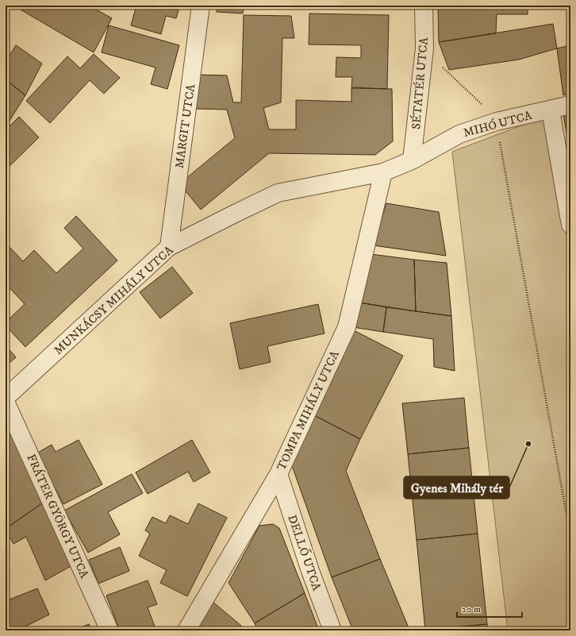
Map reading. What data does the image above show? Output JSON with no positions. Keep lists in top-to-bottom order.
{
  "streets": {
    "street": [
      "SÉTATÉR UTCA",
      "MIHÓ UTCA",
      "MARGIT UTCA",
      "MUNKÁCSY MIHÁLY UTCA",
      "TOMPA MIHÁLY UTCA",
      "FRÁTER GYÖRGY UTCA",
      "DELLŐ UTCA"
    ]
  },
  "crossings": [
    ["SÉTATÉR UTCA", "MIHÓ UTCA"],
    ["SÉTATÉR UTCA", "MUNKÁCSY MIHÁLY UTCA"],
    ["MIHÓ UTCA", "MUNKÁCSY MIHÁLY UTCA"],
    ["MARGIT UTCA", "MUNKÁCSY MIHÁLY UTCA"],
    ["MUNKÁCSY MIHÁLY UTCA", "TOMPA MIHÁLY UTCA"],
    ["TOMPA MIHÁLY UTCA", "DELLŐ UTCA"]
  ],
  "places": ["Gyenes Mihály tér"],
  "scale_bar": "20 m"
}
